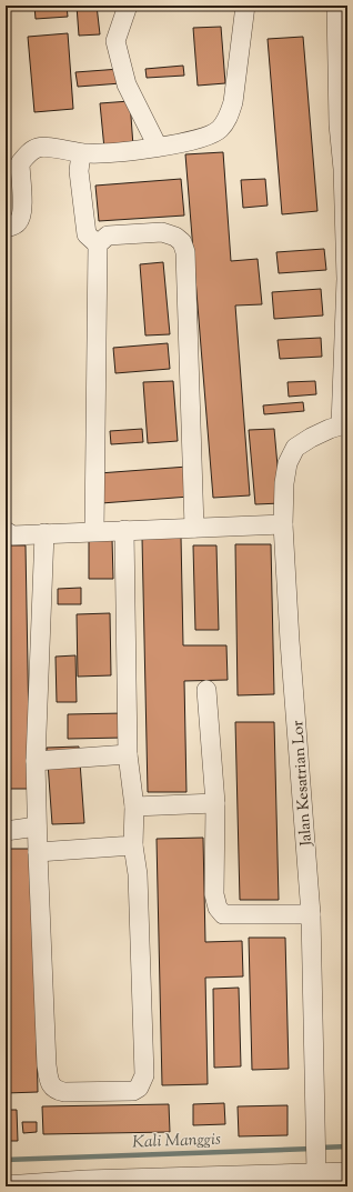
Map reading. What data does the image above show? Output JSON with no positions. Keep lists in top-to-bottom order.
{
  "streets": {
    "street": ["Jalan Kesatrian Lor"]
  },
  "water": ["Kali Manggis"]
}
